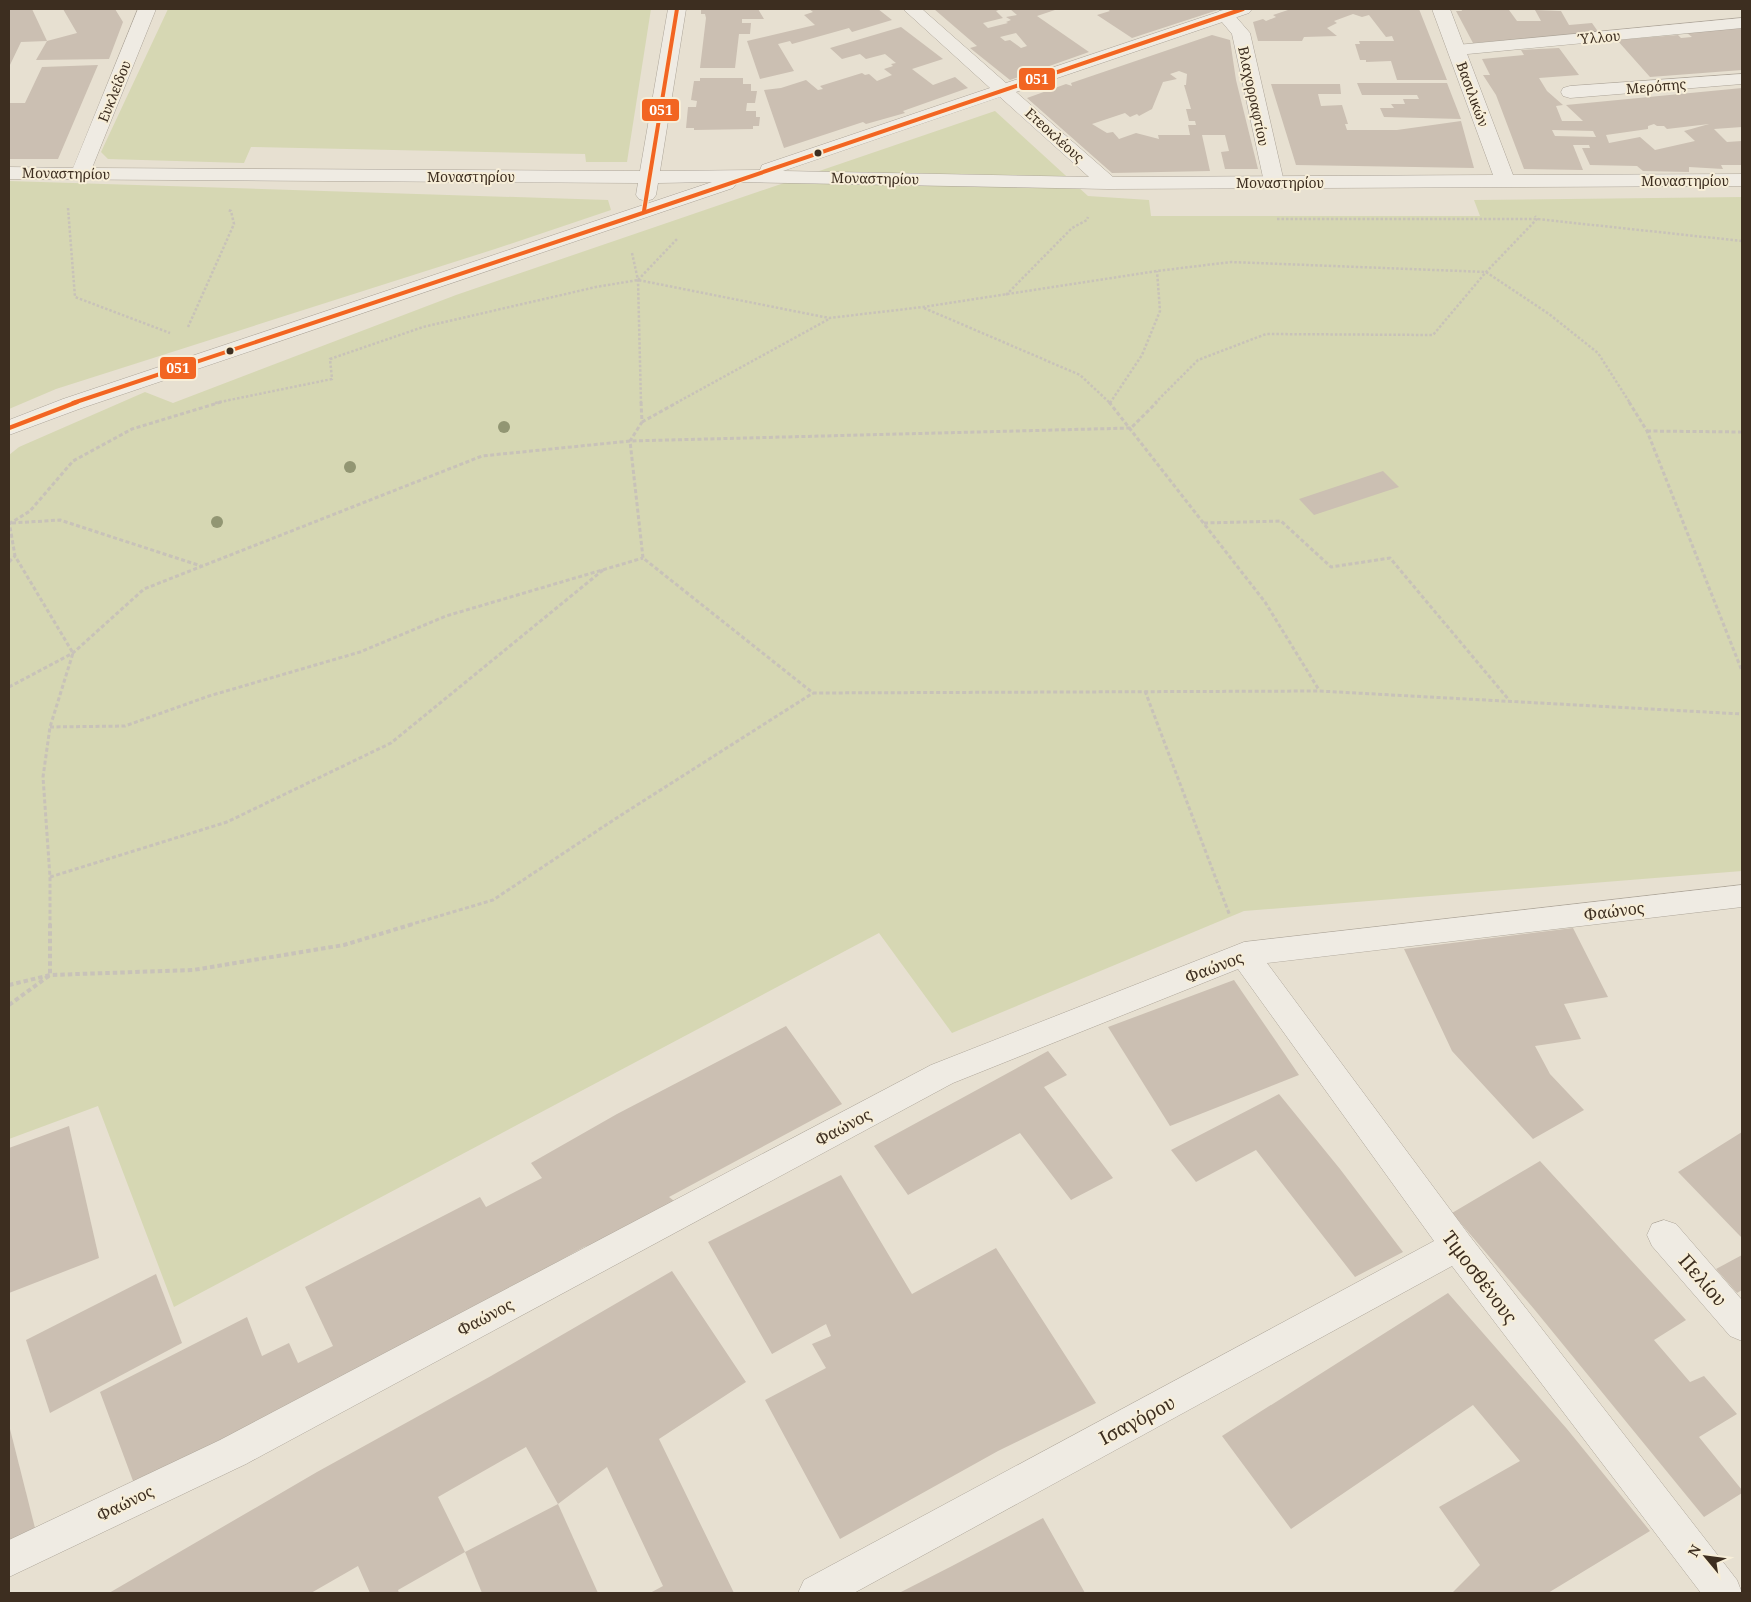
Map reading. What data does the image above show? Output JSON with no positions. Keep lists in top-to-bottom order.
{
  "streets": {
    "street": [
      "Ύλλου",
      "Μερόπης",
      "Ευκλείδου",
      "Βασιλικών",
      "Βλαχορραφτίου",
      "Ετεοκλέους",
      "Μοναστηρίου",
      "Φαώνος",
      "Τιμοσθένους",
      "Πελίου",
      "Ισαγόρου"
    ]
  },
  "crossings": [
    ["Ύλλου", "Βασιλικών"],
    ["Ευκλείδου", "Μοναστηρίου"],
    ["Βασιλικών", "Μοναστηρίου"],
    ["Βλαχορραφτίου", "Μοναστηρίου"],
    ["Ετεοκλέους", "Μοναστηρίου"],
    ["Φαώνος", "Τιμοσθένους"],
    ["Τιμοσθένους", "Ισαγόρου"]
  ],
  "lines": ["transit line 051"],
  "north": "top left"
}
